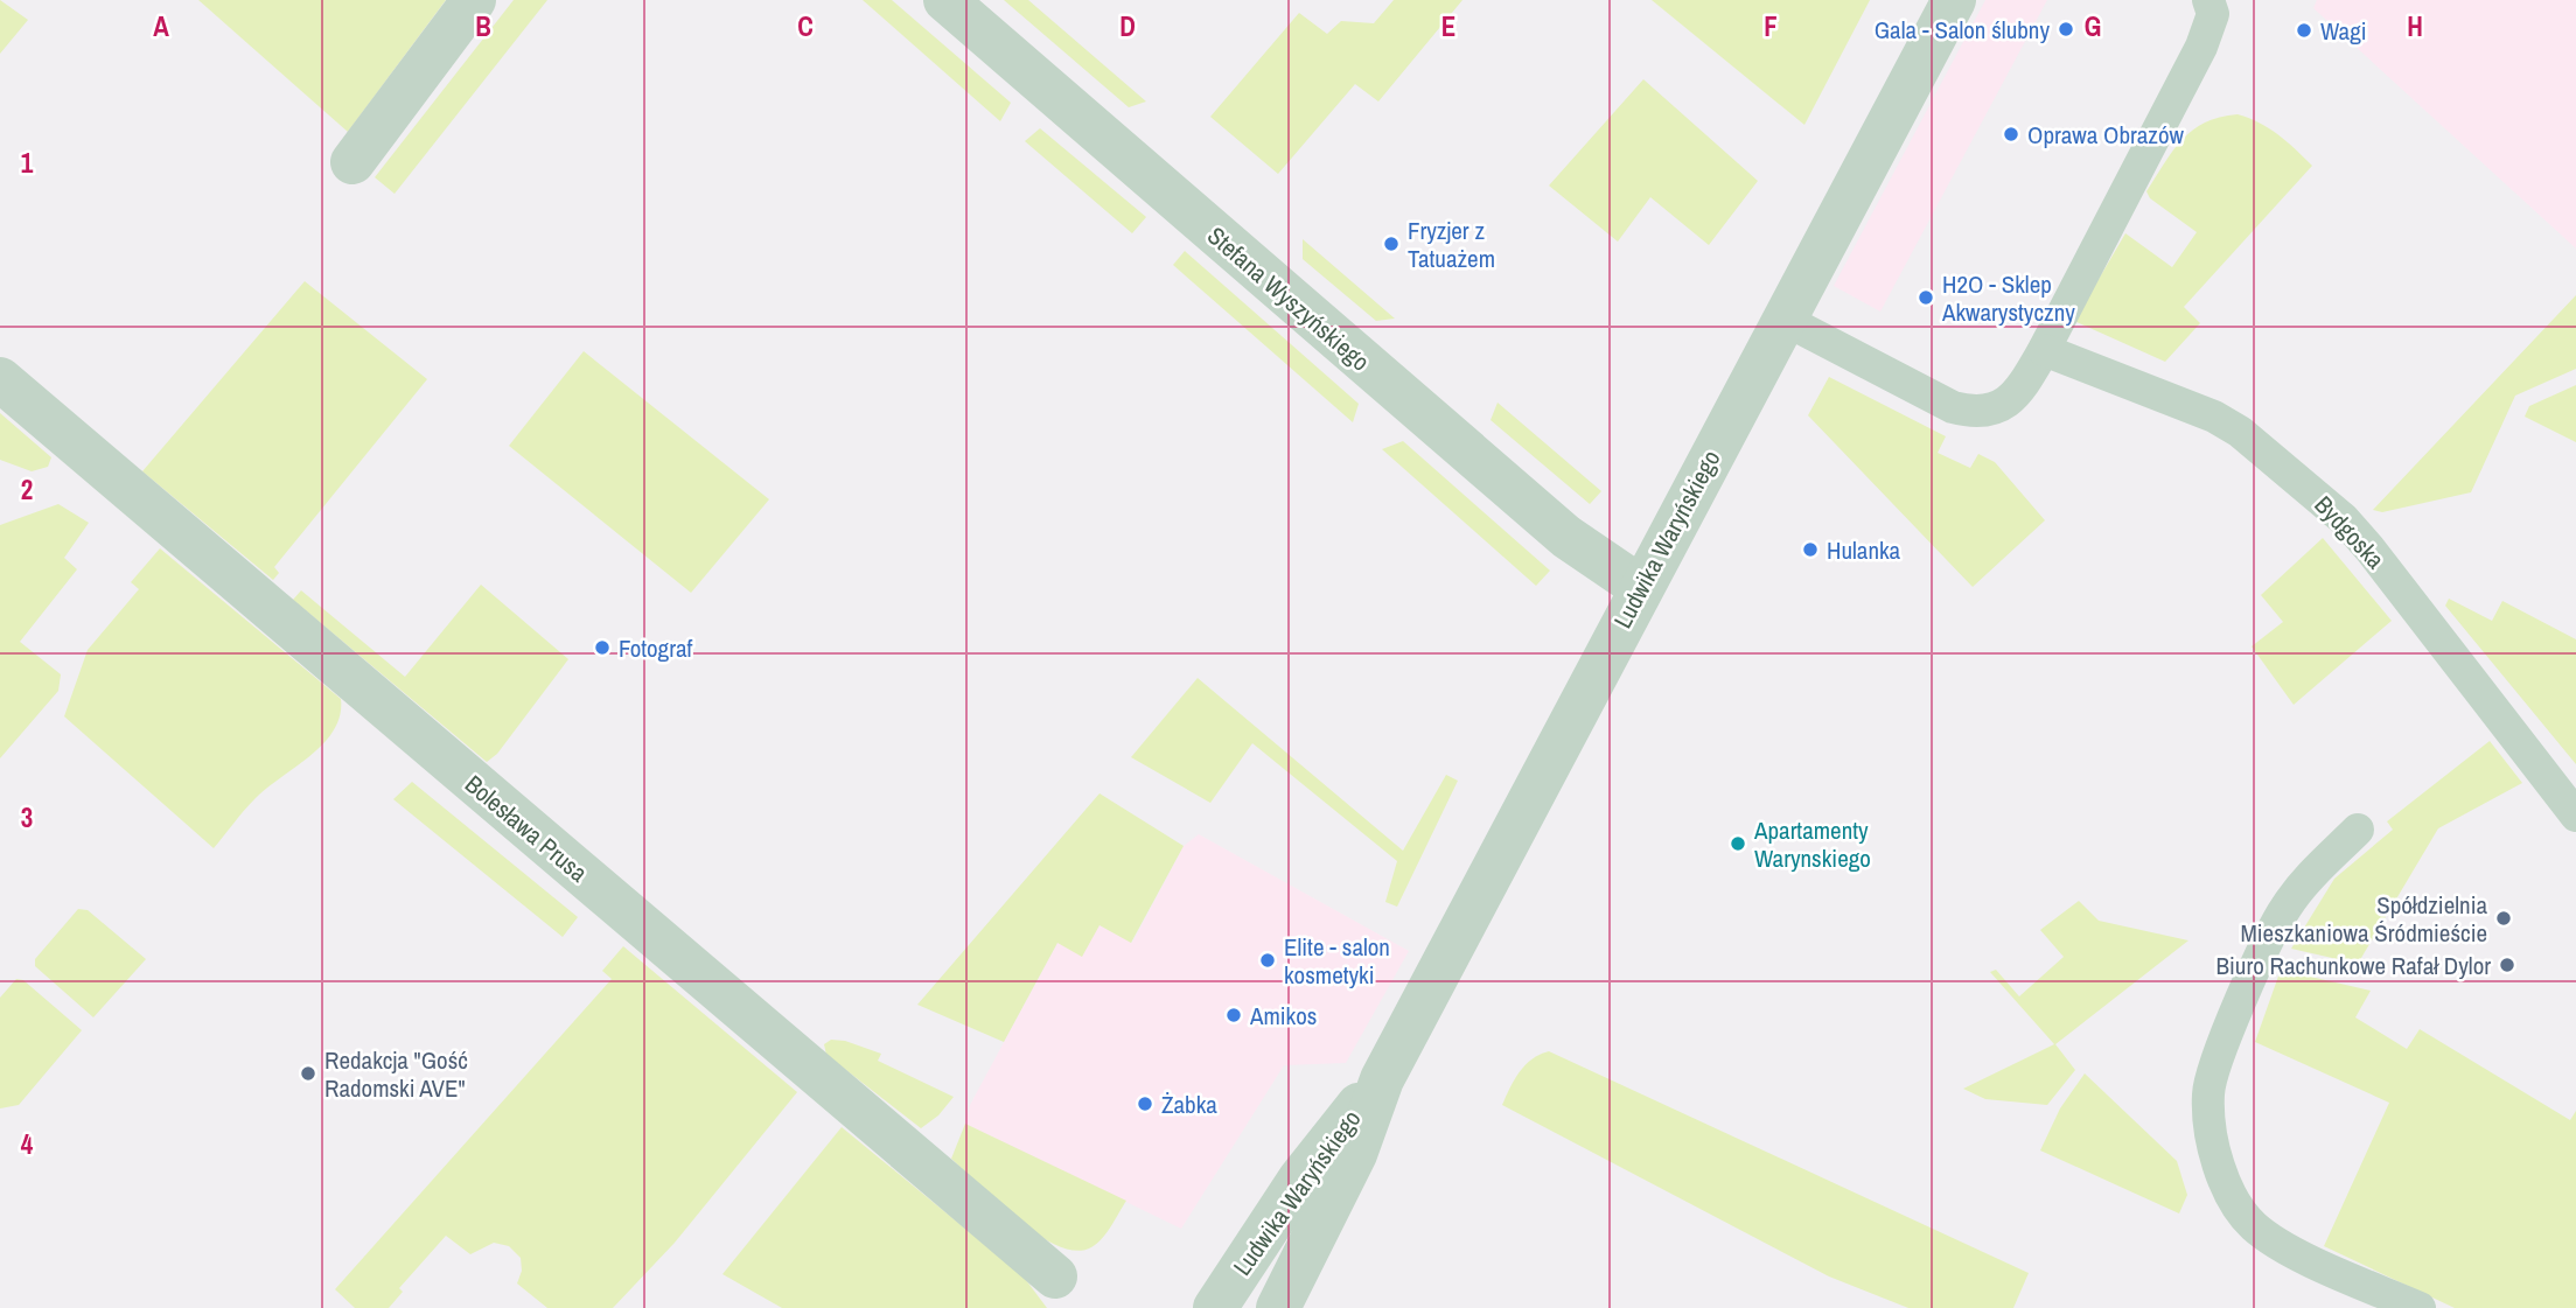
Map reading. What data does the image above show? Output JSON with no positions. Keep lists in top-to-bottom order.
{
  "streets": {
    "street": ["Stefana Wyszyńskiego", "Ludwika Waryńskiego", "Bolesława Prusa"],
    "lane": ["Bydgoska"]
  },
  "crossings": [
    ["Stefana Wyszyńskiego", "Ludwika Waryńskiego"]
  ],
  "places": [
    "Gala - Salon ślubny",
    "Wagi",
    "Oprawa Obrazów",
    "Fryzjer z Tatuażem",
    "H2O - Sklep Akwarystyczny",
    "Hulanka",
    "Fotograf",
    "Apartamenty Warynskiego",
    "Spółdzielnia Mieszkaniowa Śródmieście",
    "Elite - salon kosmetyki",
    "Biuro Rachunkowe Rafał Dylor",
    "Amikos",
    "Redakcja \"Gość Radomski AVE\"",
    "Żabka"
  ],
  "grid": {
    "columns": [
      "A",
      "B",
      "C",
      "D",
      "E",
      "F",
      "G",
      "H"
    ],
    "rows": [
      "1",
      "2",
      "3",
      "4"
    ]
  }
}
